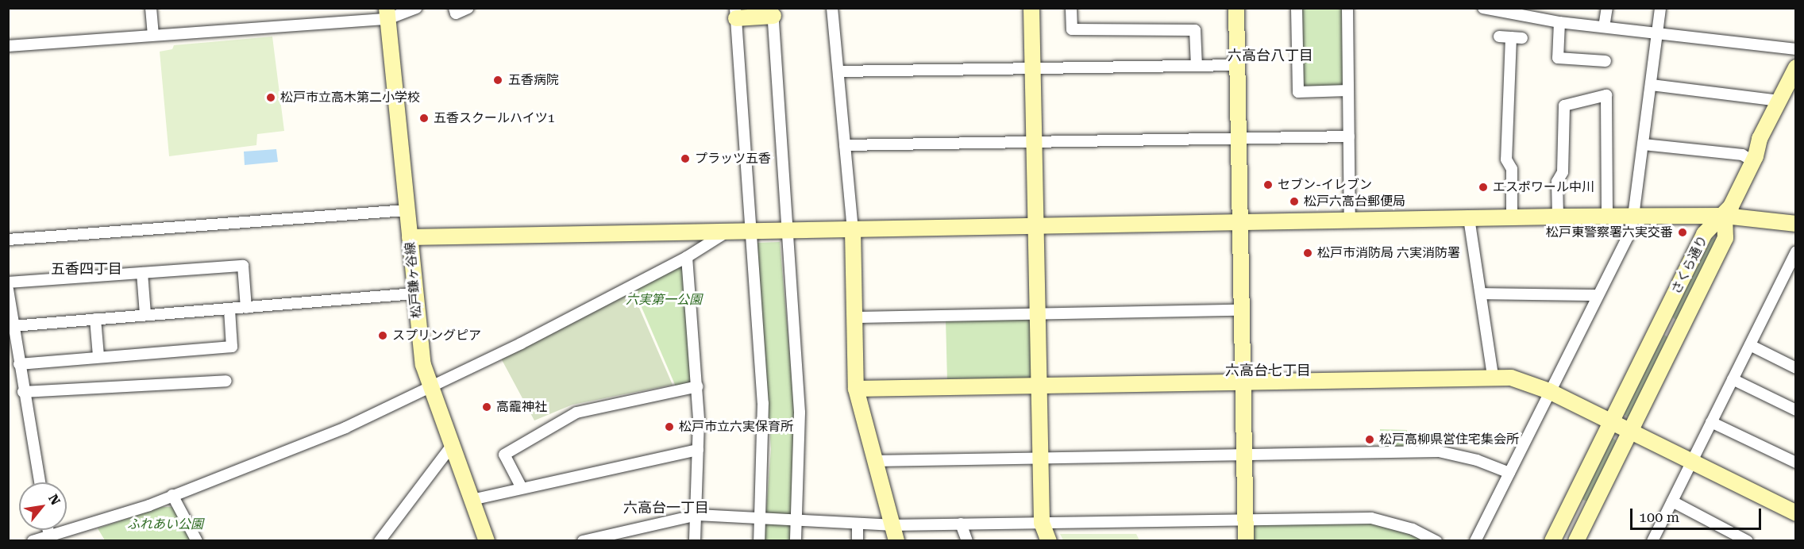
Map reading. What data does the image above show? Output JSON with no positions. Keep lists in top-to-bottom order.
{
  "streets": {
    "street": ["さくら通り", "松戸鎌ヶ谷線"]
  },
  "districts": [
    "六高台八丁目",
    "五香四丁目",
    "六高台七丁目",
    "六高台一丁目"
  ],
  "parks": ["六実第一公園", "ふれあい公園"],
  "places": [
    "五香病院",
    "松戸市立高木第二小学校",
    "五香スクールハイツ1",
    "プラッツ五香",
    "セブン-イレブン",
    "エスポワール中川",
    "松戸六高台郵便局",
    "松戸東警察署六実交番",
    "松戸市消防局 六実消防署",
    "スプリングピア",
    "高靇神社",
    "松戸市立六実保育所",
    "松戸高柳県営住宅集会所"
  ],
  "scale_bar": "100 m",
  "north": "top right"
}
